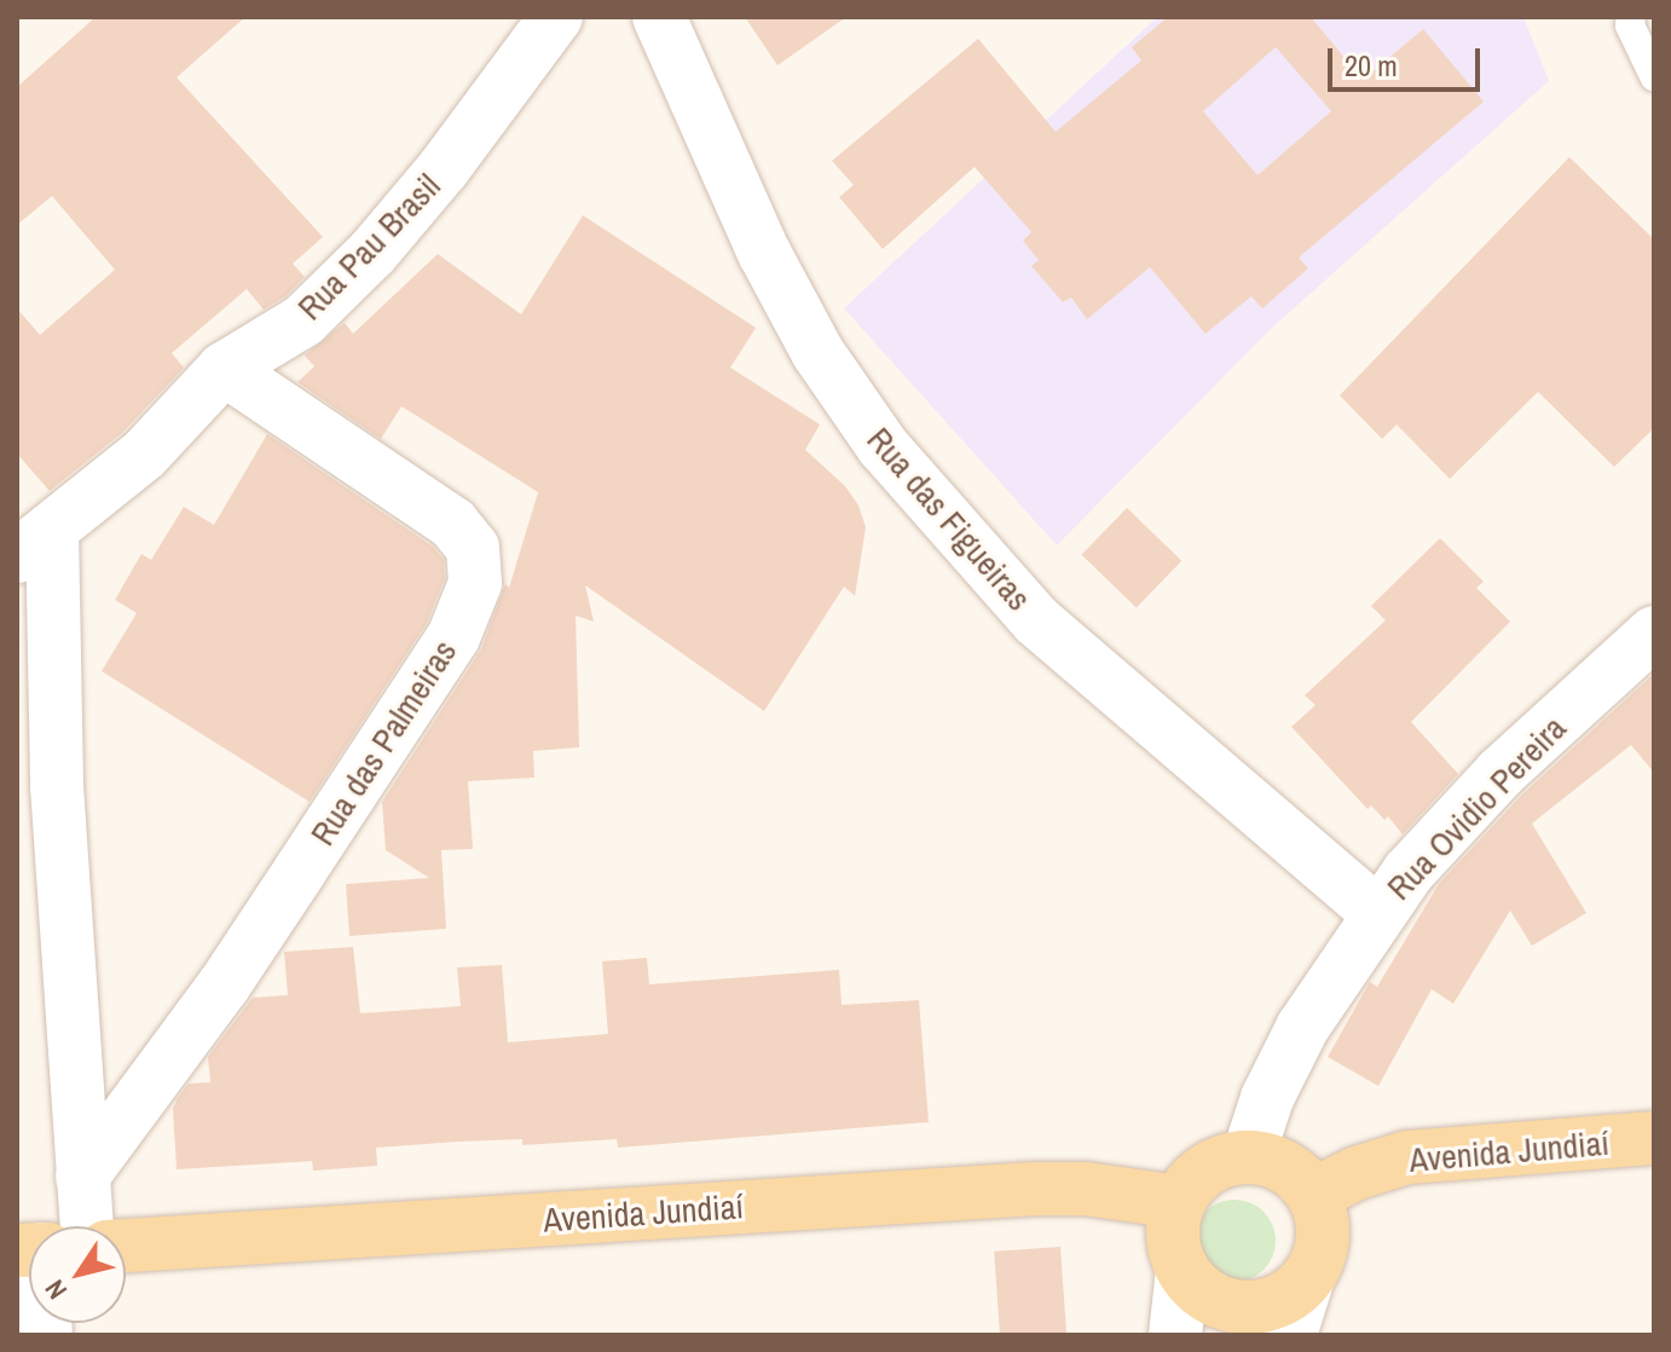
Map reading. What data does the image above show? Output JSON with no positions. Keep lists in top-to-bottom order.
{
  "streets": {
    "main road": ["Avenida Jundiaí"],
    "street": [
      "Rua Pau Brasil",
      "Rua das Figueiras",
      "Rua das Palmeiras",
      "Rua Ovidio Pereira"
    ]
  },
  "crossings": [
    ["Rua Pau Brasil", "Rua das Palmeiras"],
    ["Rua das Figueiras", "Rua Ovidio Pereira"],
    ["Rua Ovidio Pereira", "Avenida Jundiaí"]
  ],
  "scale_bar": "20 m",
  "north": "bottom left"
}
